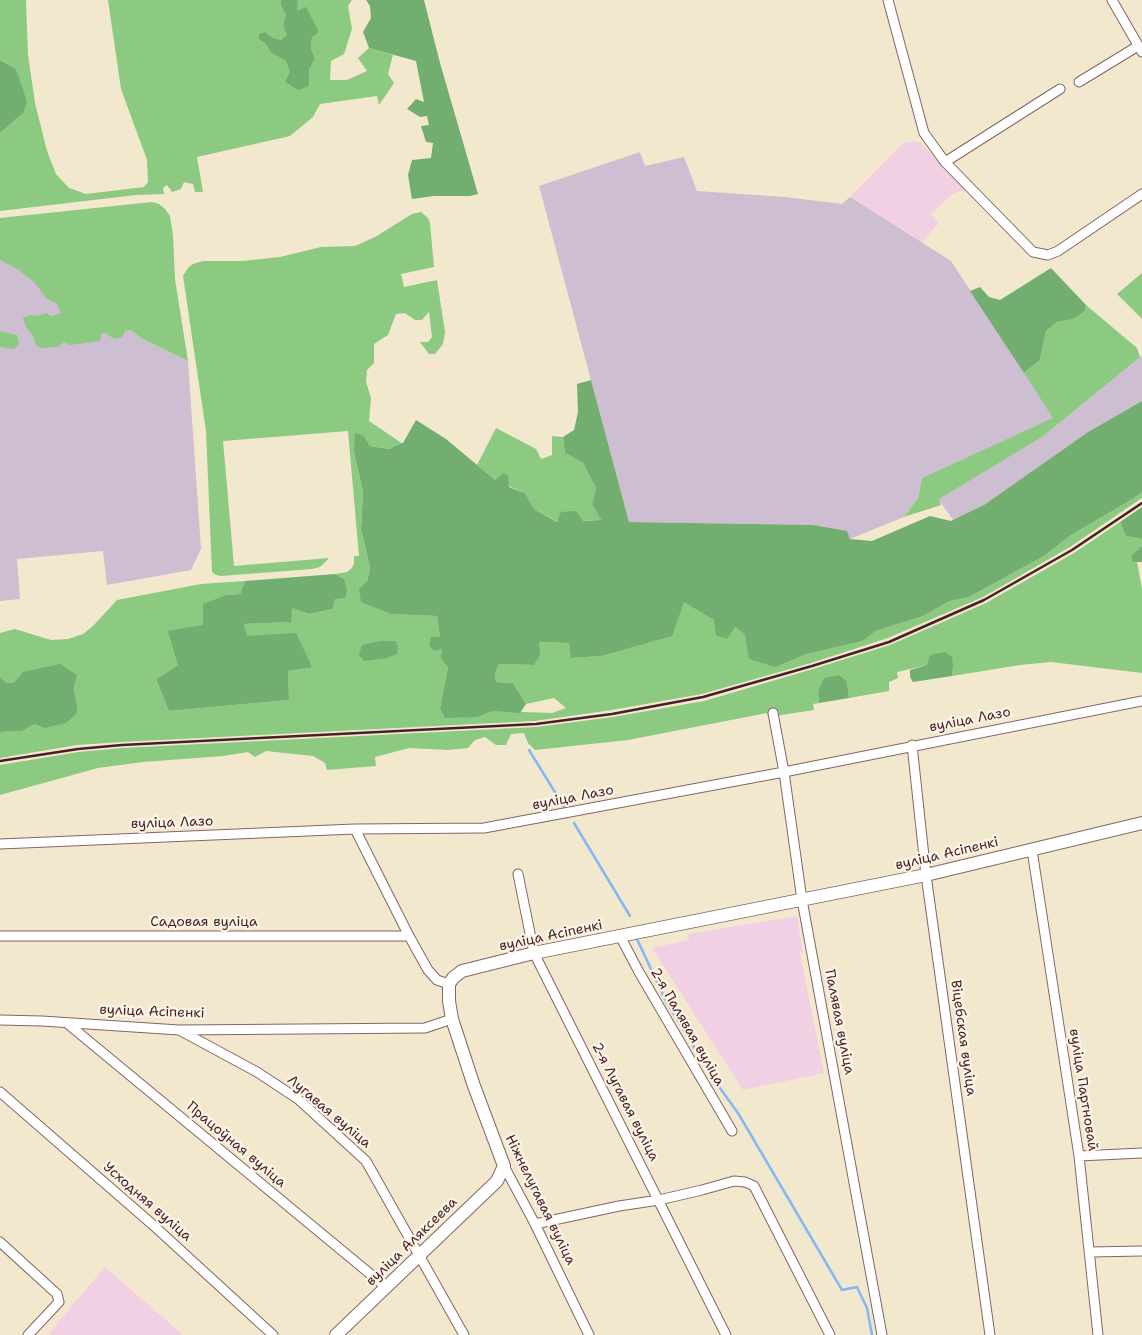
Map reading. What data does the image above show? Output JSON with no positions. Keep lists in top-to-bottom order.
{
  "streets": {
    "street": [
      "вуліца Лазо",
      "вуліца Асіпенкі",
      "Садовая вуліца",
      "Палявая вуліца",
      "2-я Палявая вуліца",
      "Віцебская вуліца",
      "вуліца Партновай",
      "2-я Лугавая вуліца",
      "Лугавая вуліца",
      "Працоўная вуліца",
      "Ніжнелугавая вуліца",
      "Усходняя вуліца",
      "вуліца Аляксеева"
    ]
  },
  "crossings": [
    ["вуліца Лазо", "Палявая вуліца"],
    ["вуліца Лазо", "Віцебская вуліца"],
    ["вуліца Асіпенкі", "Палявая вуліца"],
    ["вуліца Асіпенкі", "2-я Палявая вуліца"],
    ["вуліца Асіпенкі", "Віцебская вуліца"],
    ["вуліца Асіпенкі", "вуліца Партновай"],
    ["вуліца Асіпенкі", "2-я Лугавая вуліца"],
    ["вуліца Асіпенкі", "Лугавая вуліца"],
    ["вуліца Асіпенкі", "Працоўная вуліца"],
    ["вуліца Асіпенкі", "Ніжнелугавая вуліца"],
    ["Лугавая вуліца", "вуліца Аляксеева"],
    ["Працоўная вуліца", "вуліца Аляксеева"],
    ["Ніжнелугавая вуліца", "вуліца Аляксеева"]
  ]
}
